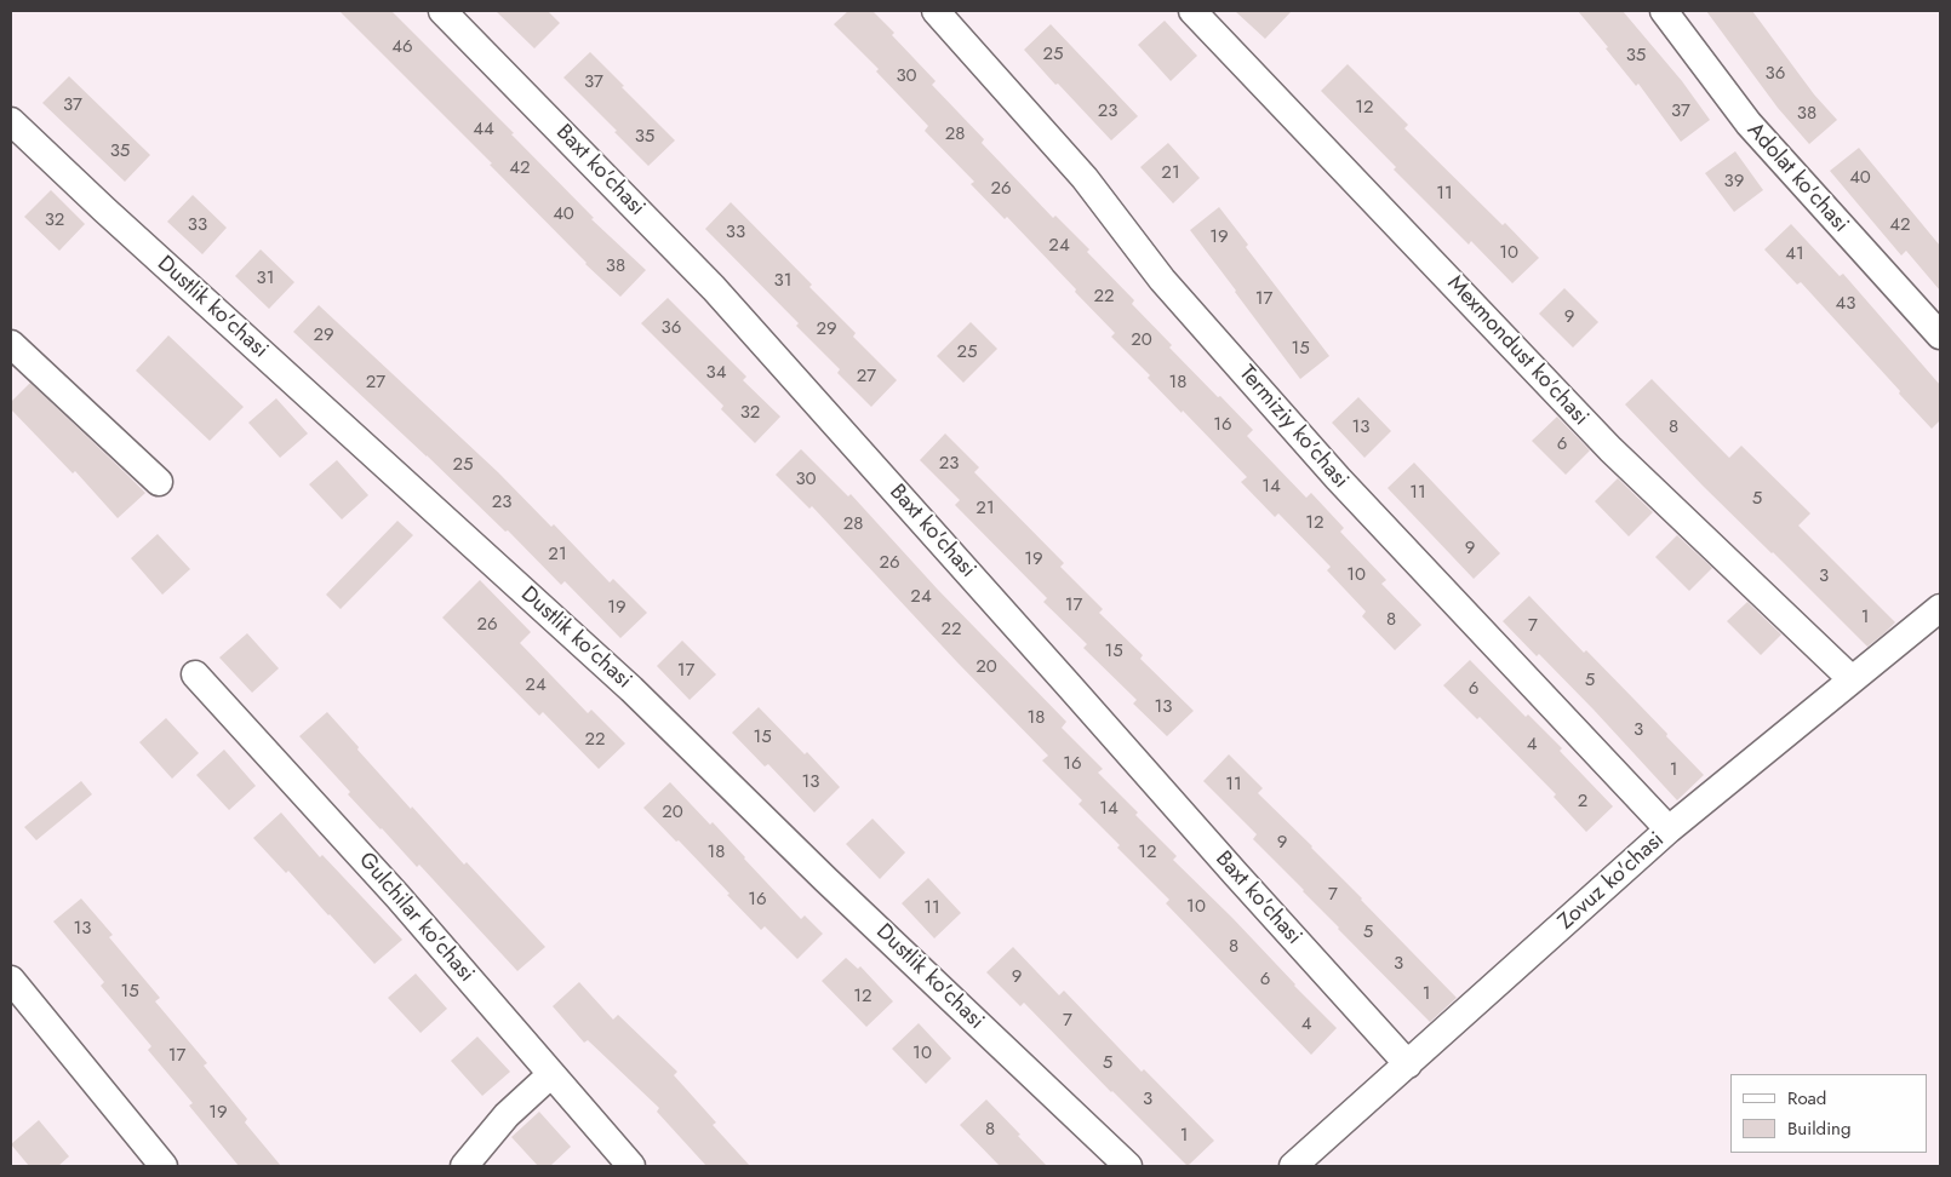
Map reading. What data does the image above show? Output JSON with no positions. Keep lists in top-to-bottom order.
{
  "streets": {
    "street": [
      "Baxt ko'chasi",
      "Adolat ko'chasi",
      "Dustlik ko'chasi",
      "Mexmondust ko'chasi",
      "Termiziy ko'chasi",
      "Zovuz ko'chasi",
      "Gulchilar ko'chasi"
    ]
  },
  "crossings": [
    ["Baxt ko'chasi", "Zovuz ko'chasi"],
    ["Mexmondust ko'chasi", "Zovuz ko'chasi"],
    ["Termiziy ko'chasi", "Zovuz ko'chasi"]
  ],
  "house_numbers": [
    "46",
    "25",
    "35",
    "36",
    "30",
    "37",
    "37",
    "12",
    "23",
    "37",
    "38",
    "44",
    "28",
    "35",
    "35",
    "42",
    "21",
    "40",
    "39",
    "26",
    "11",
    "40",
    "32",
    "33",
    "42",
    "33",
    "19",
    "24",
    "10",
    "41",
    "38",
    "31",
    "31",
    "22",
    "17",
    "43",
    "9",
    "36",
    "29",
    "29",
    "20",
    "15",
    "25",
    "34",
    "27",
    "27",
    "18",
    "32",
    "16",
    "13",
    "8",
    "6",
    "23",
    "25",
    "30",
    "14",
    "11",
    "5",
    "23",
    "21",
    "12",
    "28",
    "9",
    "21",
    "19",
    "26",
    "10",
    "3",
    "24",
    "17",
    "19",
    "1",
    "8",
    "26",
    "7",
    "22",
    "15",
    "20",
    "17",
    "5",
    "24",
    "6",
    "13",
    "18",
    "3",
    "15",
    "22",
    "4",
    "16",
    "1",
    "13",
    "11",
    "2",
    "14",
    "20",
    "9",
    "18",
    "12",
    "7",
    "16",
    "10",
    "11",
    "13",
    "5",
    "8",
    "3",
    "9",
    "6",
    "15",
    "1",
    "12",
    "7",
    "4",
    "10",
    "17",
    "5",
    "3",
    "19",
    "8",
    "1"
  ],
  "legend": ["Road", "Building"]
}
